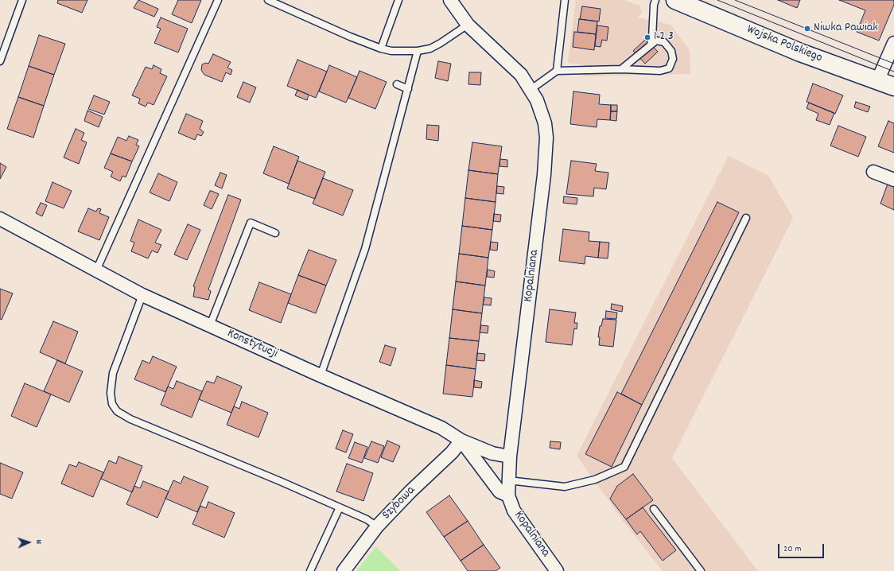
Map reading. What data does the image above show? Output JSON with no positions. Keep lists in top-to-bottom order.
{
  "streets": {
    "main road": ["Wojska Polskiego"],
    "street": ["Kopalniana", "Konstytucji", "Szybowa"]
  },
  "crossings": [
    ["Kopalniana", "Konstytucji"],
    ["Konstytucji", "Szybowa"]
  ],
  "places": ["Niwka Pawiak", "1 2 3"],
  "scale_bar": "20 m",
  "north": "right"
}
